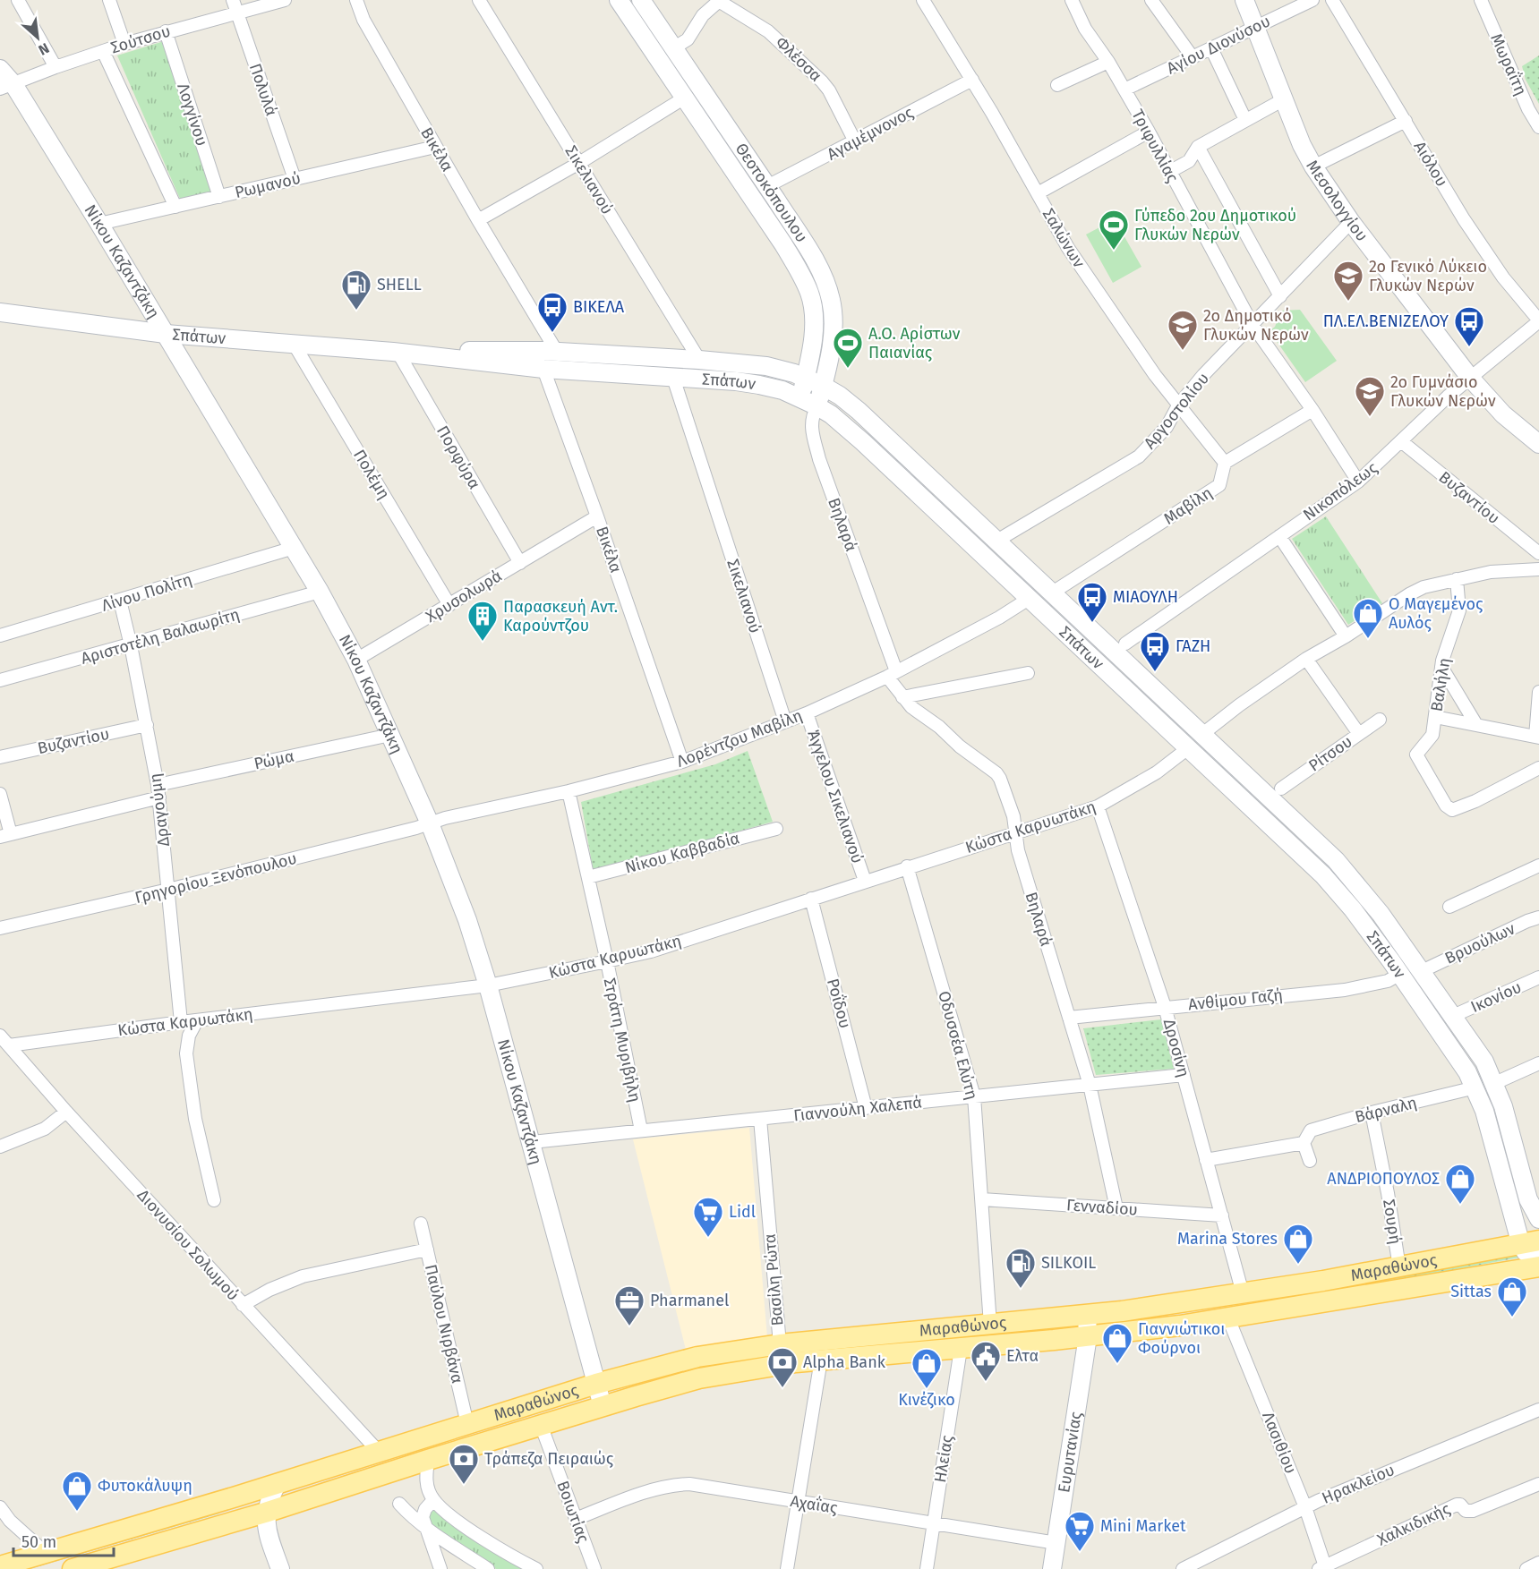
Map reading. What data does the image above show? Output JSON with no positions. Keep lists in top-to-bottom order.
{
  "streets": {
    "main road": [
      "Θεοτοκόπουλου",
      "Μεσολογγίου",
      "Νίκου Καζαντζάκη",
      "Σπάτων",
      "Μαραθώνος",
      "Ευρυτανίας"
    ],
    "street": [
      "Σούτσου",
      "Αγίου Διονύσου",
      "Φλέσσα",
      "Μωραΐτη",
      "Πολυλά",
      "Λογγίνου",
      "Αγαμέμνονος",
      "Τριφυλλίας",
      "Βικέλα",
      "Αιόλου",
      "Σικελιανού",
      "Ρωμανού",
      "Σαλώνων",
      "Αργοστολίου",
      "Πορφύρα",
      "Πολέμη",
      "Νικοπόλεως",
      "Βυζαντίου",
      "Μαβίλη",
      "Βηλαρά",
      "Λίνου Πολίτη",
      "Χρυσολωρά",
      "Αριστοτέλη Βαλαωρίτη",
      "Βαλήλη",
      "Λορέντζου Μαβίλη",
      "Ρίτσου",
      "Ρώμα",
      "Άγγελου Σικελιανού",
      "Δραγούμη",
      "Κώστα Καρυωτάκη",
      "Νίκου Καββαδία",
      "Γρηγορίου Ξενόπουλου",
      "Βρυούλων",
      "Ικονίου",
      "Ανθίμου Γαζή",
      "Ροΐδου",
      "Στράτη Μυριβήλη",
      "Οδυσσέα Ελύτη",
      "Δροσίνη",
      "Γιαννούλη Χαλεπά",
      "Βάρναλη",
      "Γενναδίου",
      "Σουρή",
      "Διονυσίου Σολωμού",
      "Βασίλη Ρώτα",
      "Παύλου Νιρβάνα",
      "Λασιθίου",
      "Ηλείας",
      "Ηρακλείου",
      "Αχαΐας",
      "Βοιωτίας",
      "Χαλκιδικής"
    ]
  },
  "crossings": [
    ["Σούτσου", "Πολυλά"],
    ["Σούτσου", "Λογγίνου"],
    ["Σούτσου", "Νίκου Καζαντζάκη"],
    ["Αγίου Διονύσου", "Τριφυλλίας"],
    ["Αγίου Διονύσου", "Μεσολογγίου"],
    ["Φλέσσα", "Αγαμέμνονος"],
    ["Πολυλά", "Ρωμανού"],
    ["Λογγίνου", "Ρωμανού"],
    ["Αγαμέμνονος", "Θεοτοκόπουλου"],
    ["Αγαμέμνονος", "Σαλώνων"],
    ["Τριφυλλίας", "Αργοστολίου"],
    ["Τριφυλλίας", "Νικοπόλεως"],
    ["Βικέλα", "Ρωμανού"],
    ["Βικέλα", "Σπάτων"],
    ["Βικέλα", "Χρυσολωρά"],
    ["Βικέλα", "Λορέντζου Μαβίλη"],
    ["Αιόλου", "Νικοπόλεως"],
    ["Σικελιανού", "Σπάτων"],
    ["Σικελιανού", "Λορέντζου Μαβίλη"],
    ["Ρωμανού", "Νίκου Καζαντζάκη"],
    ["Θεοτοκόπουλου", "Σπάτων"],
    ["Θεοτοκόπουλου", "Βηλαρά"],
    ["Μεσολογγίου", "Αργοστολίου"],
    ["Μεσολογγίου", "Νικοπόλεως"],
    ["Σαλώνων", "Αργοστολίου"],
    ["Σαλώνων", "Μαβίλη"],
    ["Νίκου Καζαντζάκη", "Σπάτων"],
    ["Νίκου Καζαντζάκη", "Λίνου Πολίτη"],
    ["Νίκου Καζαντζάκη", "Χρυσολωρά"],
    ["Νίκου Καζαντζάκη", "Αριστοτέλη Βαλαωρίτη"],
    ["Νίκου Καζαντζάκη", "Λορέντζου Μαβίλη"],
    ["Νίκου Καζαντζάκη", "Ρώμα"],
    ["Νίκου Καζαντζάκη", "Κώστα Καρυωτάκη"],
    ["Νίκου Καζαντζάκη", "Γρηγορίου Ξενόπουλου"],
    ["Νίκου Καζαντζάκη", "Γιαννούλη Χαλεπά"],
    ["Νίκου Καζαντζάκη", "Μαραθώνος"],
    ["Σπάτων", "Αργοστολίου"],
    ["Σπάτων", "Πορφύρα"],
    ["Σπάτων", "Πολέμη"],
    ["Σπάτων", "Μαβίλη"],
    ["Σπάτων", "Βηλαρά"],
    ["Σπάτων", "Λορέντζου Μαβίλη"],
    ["Σπάτων", "Κώστα Καρυωτάκη"],
    ["Σπάτων", "Βρυούλων"],
    ["Σπάτων", "Ικονίου"],
    ["Σπάτων", "Ανθίμου Γαζή"],
    ["Σπάτων", "Βάρναλη"],
    ["Σπάτων", "Μαραθώνος"],
    ["Πορφύρα", "Χρυσολωρά"],
    ["Πολέμη", "Χρυσολωρά"],
    ["Νικοπόλεως", "Βυζαντίου"],
    ["Βυζαντίου", "Δραγούμη"],
    ["Βηλαρά", "Λορέντζου Μαβίλη"],
    ["Βηλαρά", "Κώστα Καρυωτάκη"],
    ["Βηλαρά", "Ανθίμου Γαζή"],
    ["Βηλαρά", "Γιαννούλη Χαλεπά"],
    ["Βηλαρά", "Γενναδίου"],
    ["Λίνου Πολίτη", "Δραγούμη"],
    ["Αριστοτέλη Βαλαωρίτη", "Δραγούμη"],
    ["Λορέντζου Μαβίλη", "Άγγελου Σικελιανού"],
    ["Λορέντζου Μαβίλη", "Γρηγορίου Ξενόπουλου"],
    ["Λορέντζου Μαβίλη", "Στράτη Μυριβήλη"],
    ["Ρώμα", "Δραγούμη"],
    ["Άγγελου Σικελιανού", "Κώστα Καρυωτάκη"],
    ["Δραγούμη", "Κώστα Καρυωτάκη"],
    ["Δραγούμη", "Γρηγορίου Ξενόπουλου"],
    ["Κώστα Καρυωτάκη", "Ροΐδου"],
    ["Κώστα Καρυωτάκη", "Στράτη Μυριβήλη"],
    ["Κώστα Καρυωτάκη", "Οδυσσέα Ελύτη"],
    ["Κώστα Καρυωτάκη", "Δροσίνη"],
    ["Κώστα Καρυωτάκη", "Διονυσίου Σολωμού"],
    ["Νίκου Καββαδία", "Στράτη Μυριβήλη"],
    ["Ανθίμου Γαζή", "Δροσίνη"],
    ["Ροΐδου", "Γιαννούλη Χαλεπά"],
    ["Στράτη Μυριβήλη", "Γιαννούλη Χαλεπά"],
    ["Οδυσσέα Ελύτη", "Γιαννούλη Χαλεπά"],
    ["Οδυσσέα Ελύτη", "Γενναδίου"],
    ["Οδυσσέα Ελύτη", "Μαραθώνος"],
    ["Δροσίνη", "Γιαννούλη Χαλεπά"],
    ["Δροσίνη", "Γενναδίου"],
    ["Δροσίνη", "Μαραθώνος"],
    ["Γιαννούλη Χαλεπά", "Βασίλη Ρώτα"],
    ["Βάρναλη", "Σουρή"],
    ["Σουρή", "Μαραθώνος"],
    ["Διονυσίου Σολωμού", "Μαραθώνος"],
    ["Μαραθώνος", "Βασίλη Ρώτα"],
    ["Μαραθώνος", "Παύλου Νιρβάνα"],
    ["Μαραθώνος", "Λασιθίου"],
    ["Μαραθώνος", "Ευρυτανίας"],
    ["Μαραθώνος", "Ηλείας"],
    ["Μαραθώνος", "Βοιωτίας"],
    ["Λασιθίου", "Ηρακλείου"],
    ["Λασιθίου", "Χαλκιδικής"],
    ["Ευρυτανίας", "Αχαΐας"],
    ["Ηλείας", "Αχαΐας"],
    ["Αχαΐας", "Βοιωτίας"]
  ],
  "places": {
    "sports": ["Γύπεδο 2ου Δημοτικού Γλυκών Νερών", "Α.Ο. Αρίστων Παιανίας"],
    "school or university": ["2ο Γενικό Λύκειο Γλυκών Νερών", "2ο Δημοτικό Γλυκών Νερών", "2ο Γυμνάσιο Γλυκών Νερών"],
    "fuel station": ["SHELL", "SILKOIL"],
    "bus stop": [
      "ΒΙΚΕΛΑ",
      "ΠΛ.ΕΛ.ΒΕΝΙΖΕΛΟΥ",
      "ΜΙΑΟΥΛΗ",
      "ΓΑΖΗ"
    ],
    "shop": [
      "Ο Μαγεμένος Αυλός",
      "ΑΝΔΡΙΟΠΟΥΛΟΣ",
      "Marina Stores",
      "Sittas",
      "Γιαννιώτικοι Φούρνοι",
      "Κινέζικο",
      "Φυτοκάλυψη"
    ],
    "building": ["Παρασκευή Αντ. Καρούντζου"],
    "supermarket": ["Lidl", "Mini Market"],
    "office": ["Pharmanel"],
    "public building": ["Ελτα"],
    "bank": ["Alpha Bank", "Τράπεζα Πειραιώς"]
  },
  "scale_bar": "50 m",
  "north": "bottom right"
}
